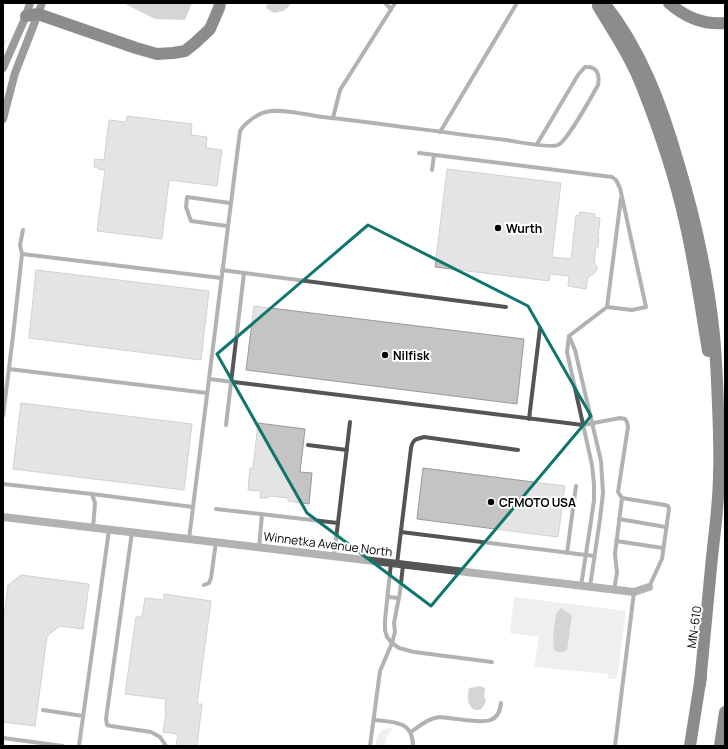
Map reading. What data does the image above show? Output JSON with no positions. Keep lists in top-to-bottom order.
{
  "streets": {
    "highway": ["MN-610"],
    "street": ["Winnetka Avenue North"]
  },
  "places": ["Wurth", "Nilfisk", "CFMOTO USA"]
}
